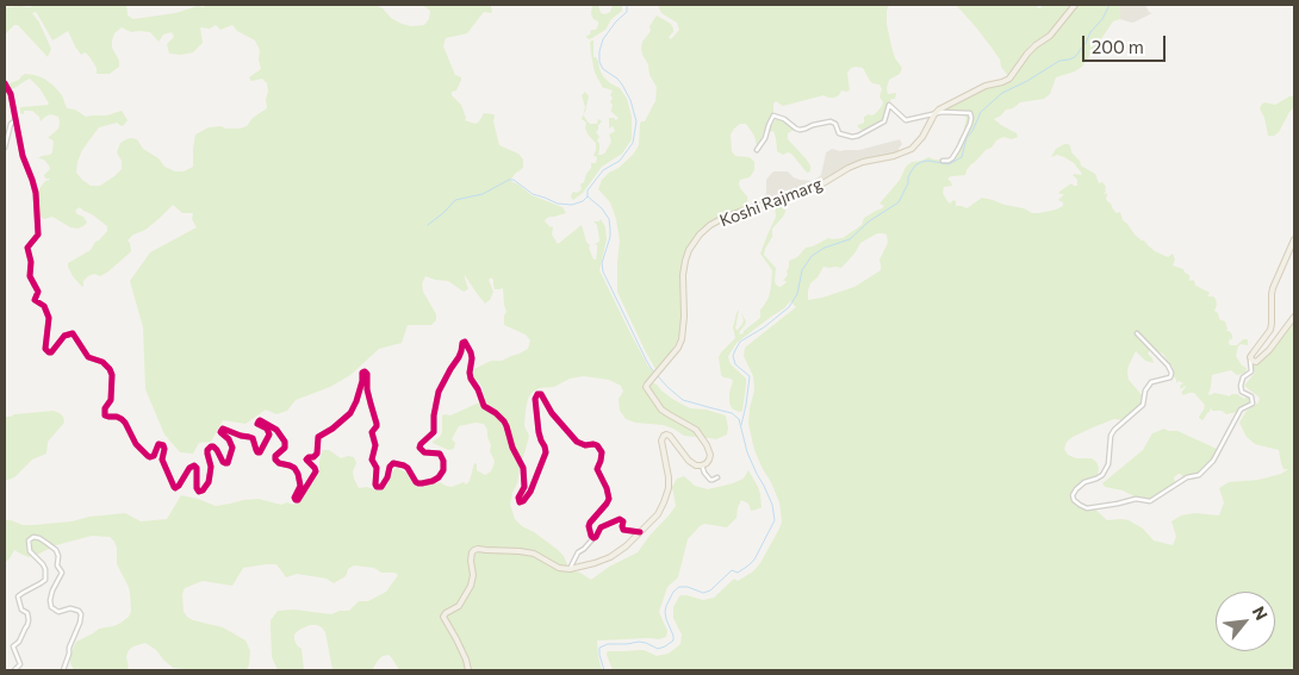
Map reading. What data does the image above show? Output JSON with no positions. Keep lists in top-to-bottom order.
{
  "streets": {
    "main road": ["Koshi Rajmarg"]
  },
  "scale_bar": "200 m",
  "north": "top right"
}
